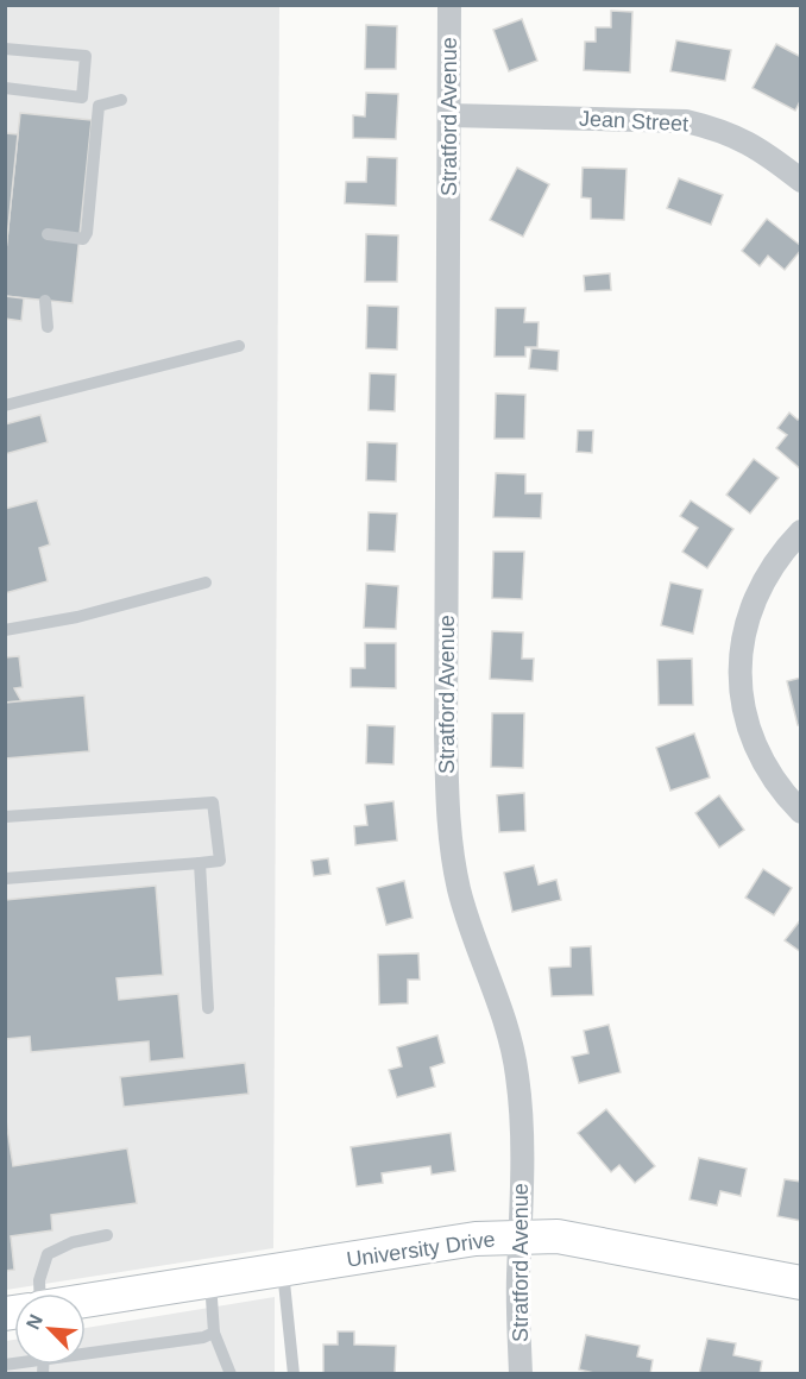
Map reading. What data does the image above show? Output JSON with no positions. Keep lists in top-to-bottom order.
{
  "streets": {
    "street": ["Stratford Avenue", "Jean Street", "University Drive"]
  },
  "crossings": [
    ["Stratford Avenue", "Jean Street"],
    ["Stratford Avenue", "University Drive"]
  ],
  "north": "top left"
}
